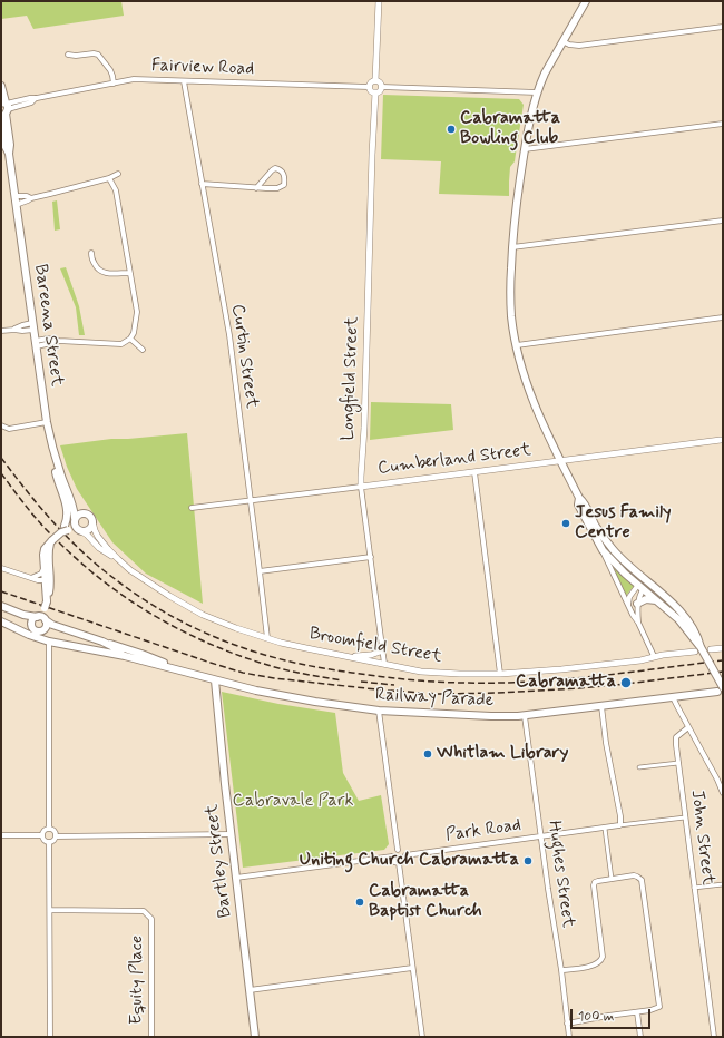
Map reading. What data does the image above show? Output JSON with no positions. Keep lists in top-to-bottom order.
{
  "streets": {
    "main road": ["Bareena Street", "Railway Parade", "Bartley Street"],
    "street": [
      "Fairview Road",
      "Curtin Street",
      "Longfield Street",
      "Cumberland Street",
      "Broomfield Street",
      "Park Road",
      "John Street",
      "Hughes Street",
      "Equity Place"
    ]
  },
  "crossings": [
    ["Fairview Road", "Bareena Street"],
    ["Fairview Road", "Curtin Street"],
    ["Fairview Road", "Longfield Street"],
    ["Curtin Street", "Cumberland Street"],
    ["Curtin Street", "Broomfield Street"],
    ["Longfield Street", "Cumberland Street"],
    ["Longfield Street", "Broomfield Street"],
    ["Railway Parade", "Bartley Street"],
    ["Railway Parade", "Hughes Street"],
    ["Park Road", "Hughes Street"]
  ],
  "parks": ["Cabravale Park"],
  "places": [
    "Cabramatta Bowling Club",
    "Jesus Family Centre",
    "Cabramatta",
    "Whitlam Library",
    "Uniting Church Cabramatta",
    "Cabramatta Baptist Church"
  ],
  "scale_bar": "100 m"
}
